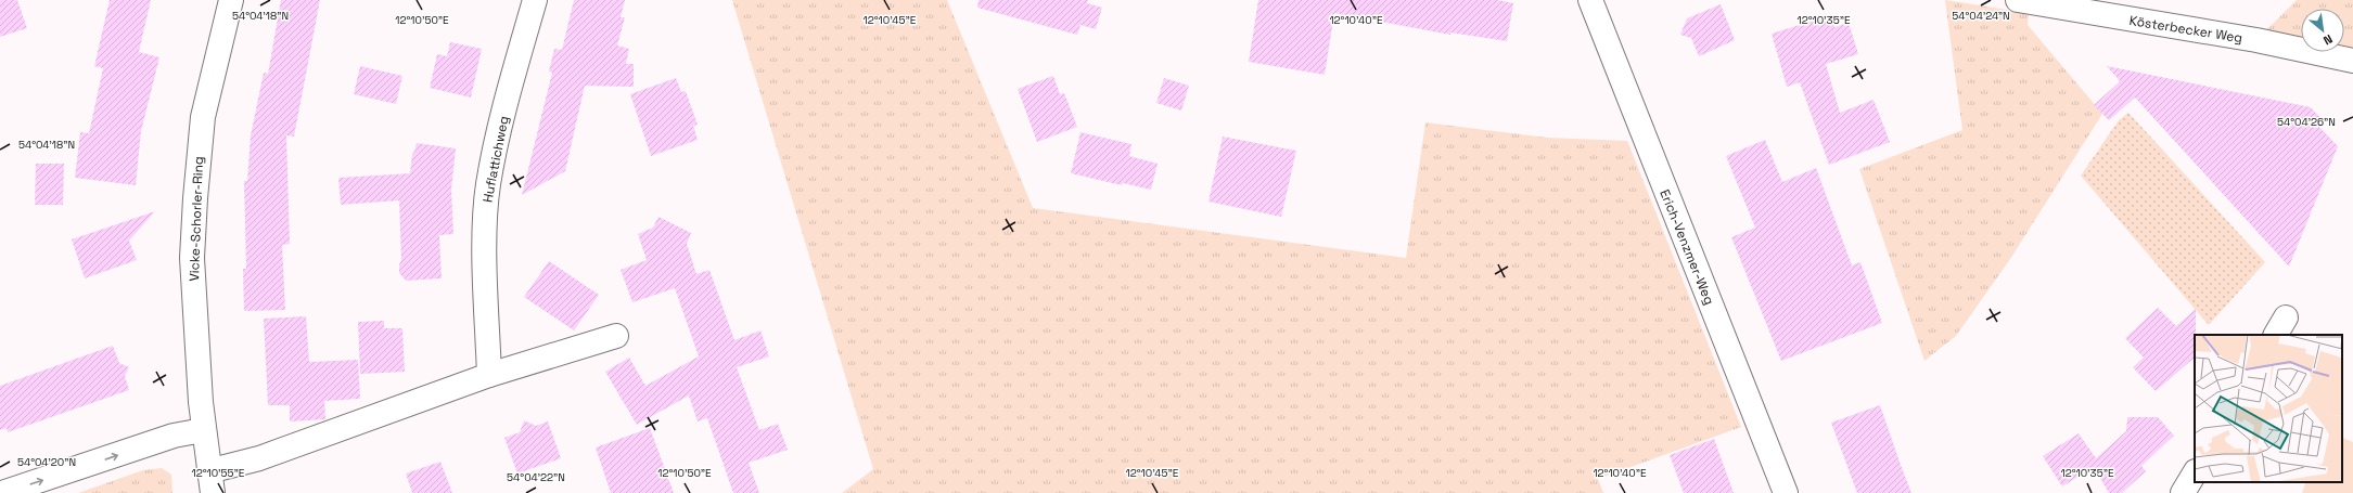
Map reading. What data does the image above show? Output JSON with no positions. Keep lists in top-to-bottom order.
{
  "streets": {
    "street": [
      "Kösterbecker Weg",
      "Huflattichweg",
      "Vicke-Schorler-Ring",
      "Erich-Venzmer-Weg"
    ]
  },
  "north": "bottom right",
  "coordinates": [
    "54°04'24\"N",
    "54°04'18\"N",
    "12°10'50\"E",
    "12°10'45\"E",
    "12°10'40\"E",
    "12°10'35\"E",
    "54°04'26\"N",
    "54°04'20\"N",
    "12°10'55\"E",
    "54°04'22\"N"
  ]
}
